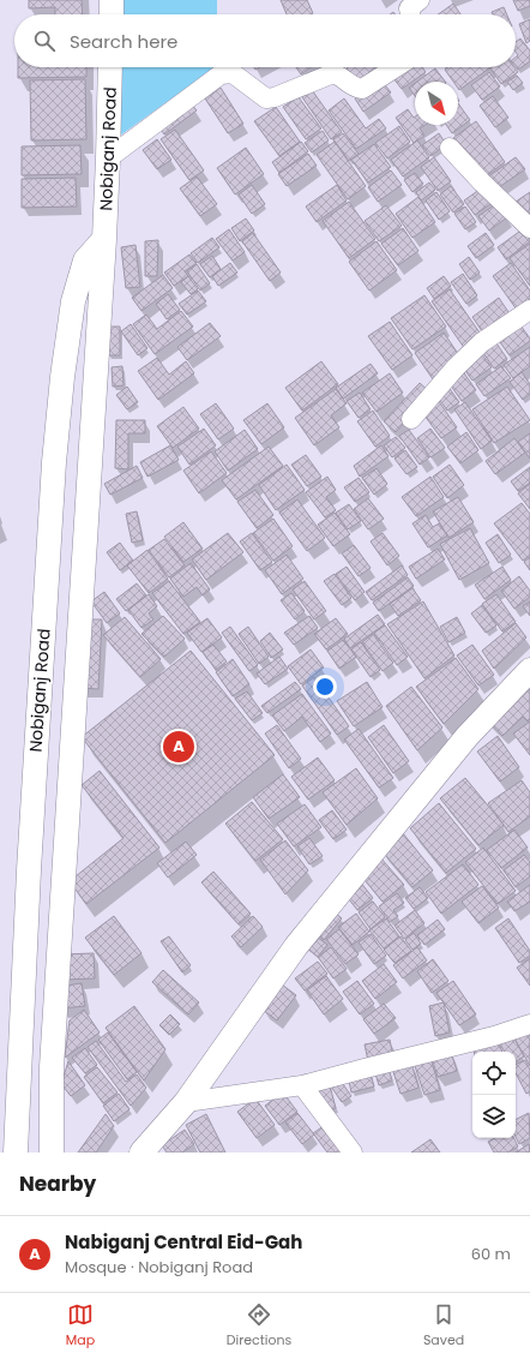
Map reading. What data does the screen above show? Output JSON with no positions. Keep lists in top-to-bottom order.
{
  "streets": {
    "main road": ["Nobiganj Road"]
  },
  "north": "bottom right",
  "page": {
    "search": "Search here",
    "pins": "A",
    "heading": "Nearby",
    "list": [
      {
        "mark": "A",
        "name": "Nabiganj Central Eid-Gah",
        "note": "Mosque · Nobiganj Road",
        "value": "60 m"
      }
    ],
    "nav": ["Map", "Directions", "Saved"]
  }
}
